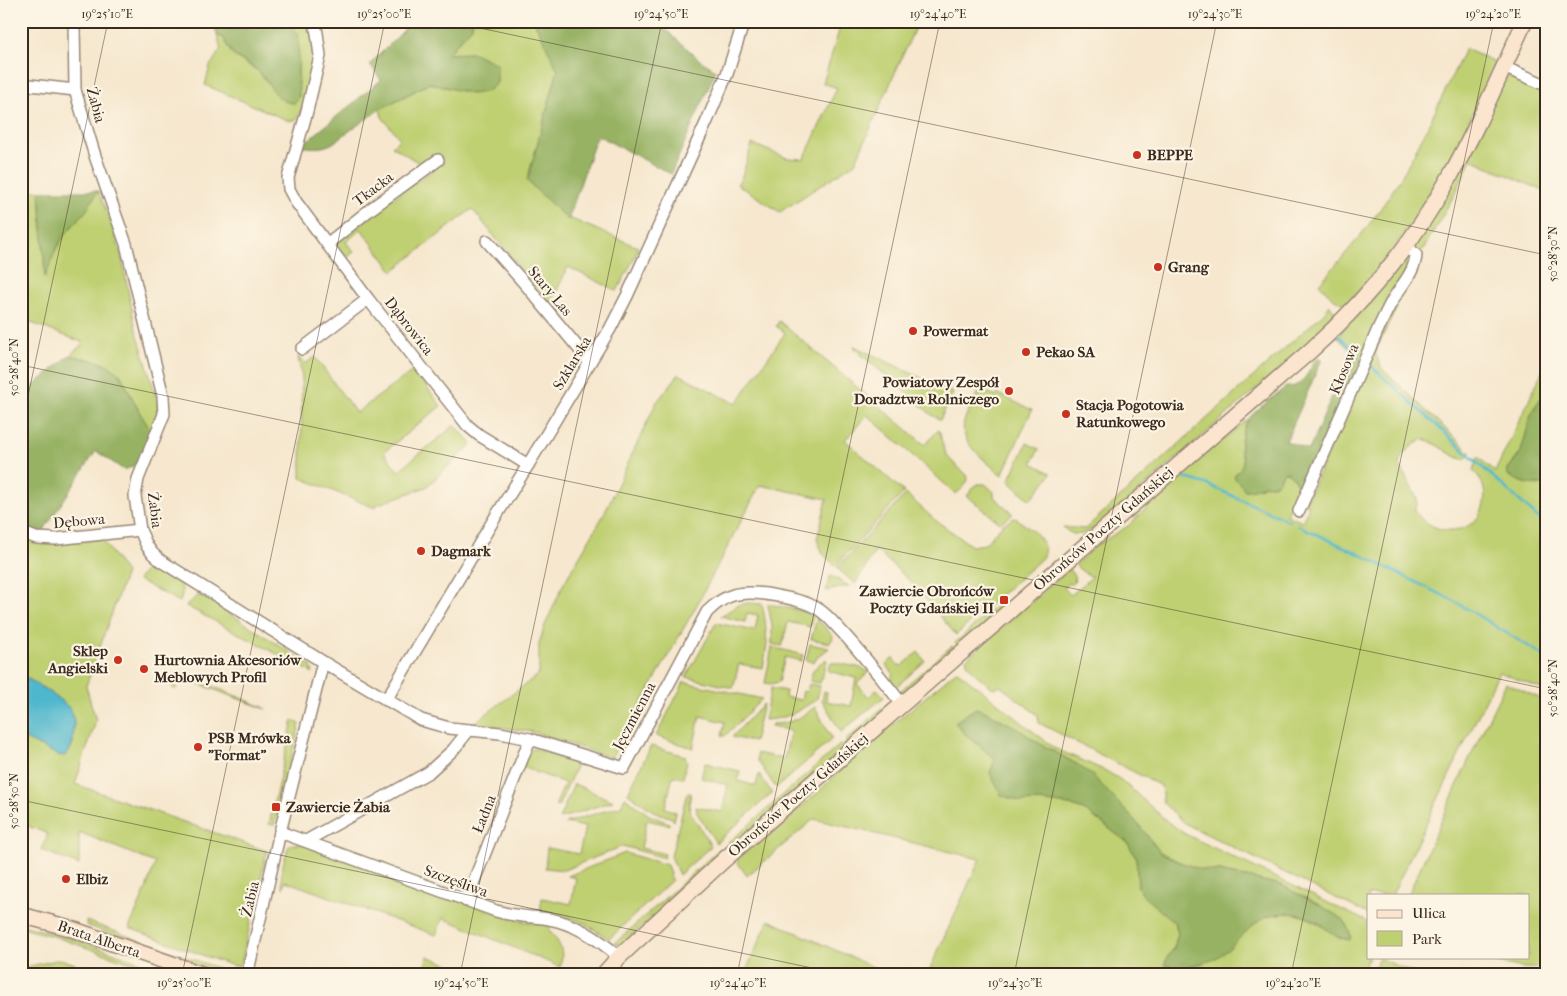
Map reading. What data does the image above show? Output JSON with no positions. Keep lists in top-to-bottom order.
{
  "streets": {
    "street": [
      "Żabia",
      "Tkacka",
      "Stary Las",
      "Dąbrowica",
      "Szklarska",
      "Kłosowa",
      "Dębowa",
      "Obrońców Poczty Gdańskiej",
      "Jęczmienna",
      "Ładna",
      "Szczęśliwa",
      "Brata Alberta"
    ]
  },
  "crossings": [
    ["Żabia", "Dębowa"],
    ["Żabia", "Jęczmienna"],
    ["Żabia", "Szczęśliwa"],
    ["Tkacka", "Dąbrowica"],
    ["Stary Las", "Szklarska"],
    ["Dąbrowica", "Szklarska"],
    ["Szklarska", "Jęczmienna"],
    ["Kłosowa", "Obrońców Poczty Gdańskiej"],
    ["Obrońców Poczty Gdańskiej", "Jęczmienna"],
    ["Obrońców Poczty Gdańskiej", "Szczęśliwa"],
    ["Jęczmienna", "Ładna"],
    ["Ładna", "Szczęśliwa"]
  ],
  "places": {
    "other": [
      "BEPPE",
      "Grang",
      "Powermat",
      "Pekao SA",
      "Powiatowy Zespół Doradztwa Rolniczego",
      "Stacja Pogotowia Ratunkowego",
      "Dagmark",
      "Sklep Angielski",
      "Hurtownia Akcesoriów Meblowych Profil",
      "PSB Mrówka \"Format\"",
      "Elbiz"
    ],
    "transit": ["Zawiercie Obrońców Poczty Gdańskiej II", "Zawiercie Żabia"]
  },
  "legend": ["Ulica", "Park"],
  "coordinates": [
    "19°25'10\"E",
    "19°25'00\"E",
    "19°24'50\"E",
    "19°24'40\"E",
    "19°24'30\"E",
    "19°24'20\"E",
    "50°28'30\"N",
    "50°28'40\"N",
    "50°28'50\"N"
  ]
}
